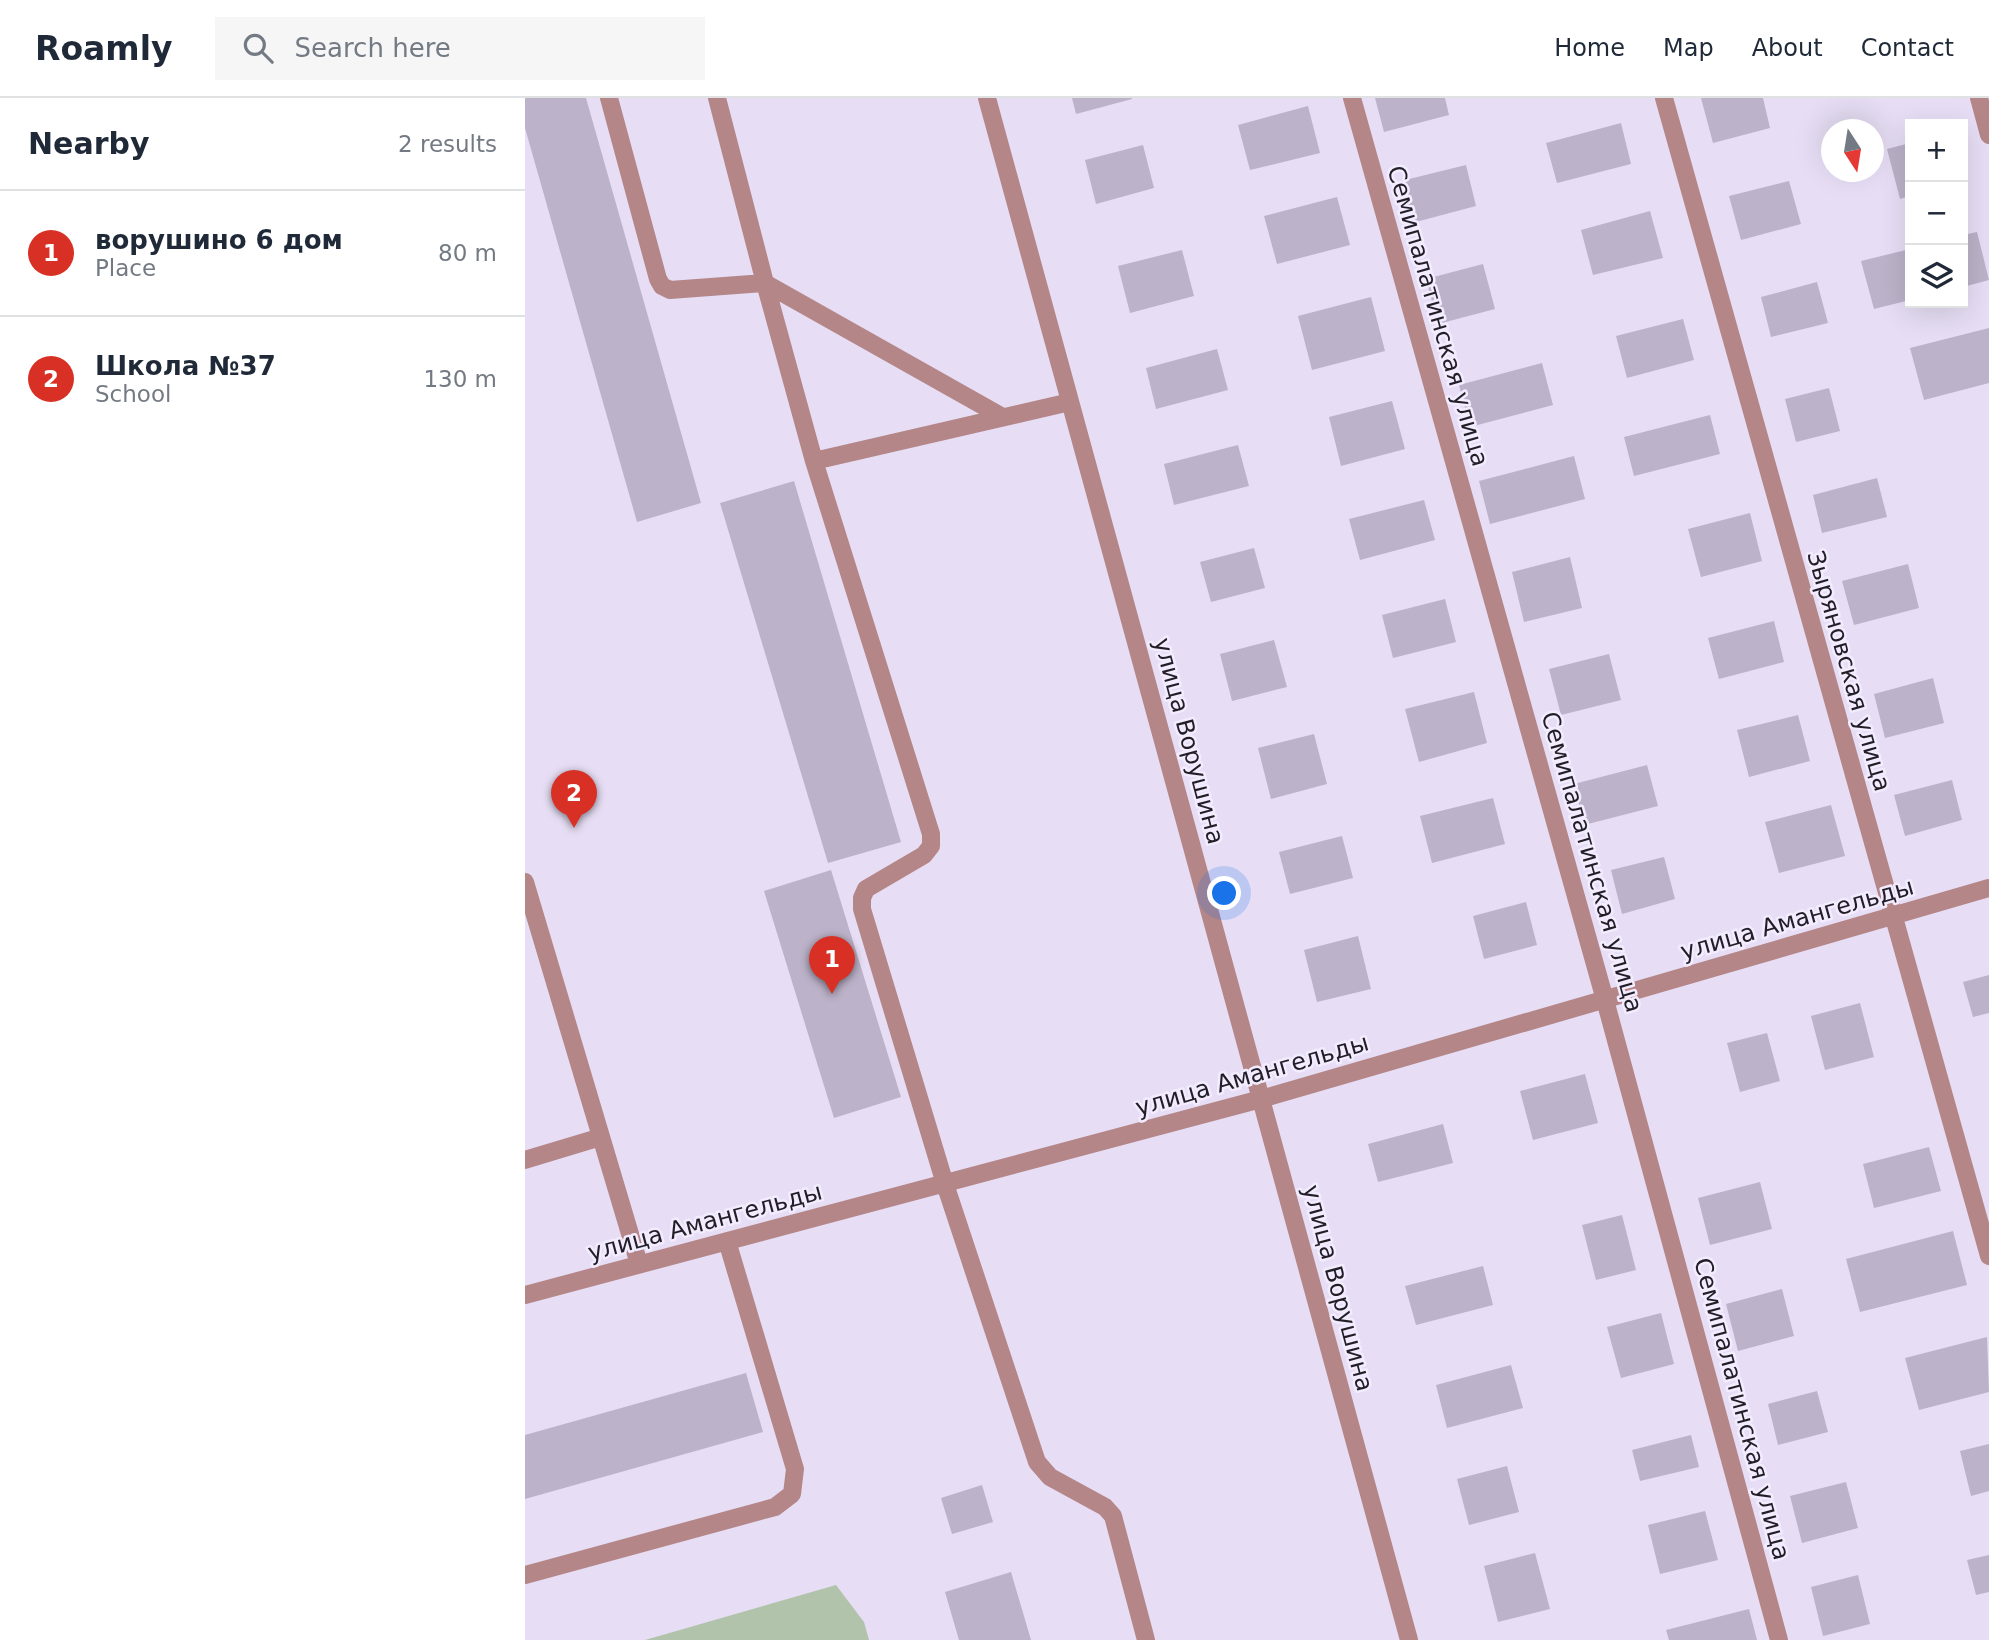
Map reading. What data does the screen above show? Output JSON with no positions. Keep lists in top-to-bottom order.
{
  "streets": {
    "street": [
      "Семипалатинская улица",
      "Зыряновская улица",
      "улица Ворушина",
      "улица Амангельды"
    ]
  },
  "crossings": [
    ["Семипалатинская улица", "улица Амангельды"],
    ["Зыряновская улица", "улица Амангельды"],
    ["улица Ворушина", "улица Амангельды"]
  ],
  "north": "bottom",
  "page": {
    "header": "Roamly",
    "search": "Search here",
    "nav": [
      "Home",
      "Map",
      "About",
      "Contact"
    ],
    "heading": ["Nearby", "2 results"],
    "map_buttons": ["+", "−"],
    "list": [
      {
        "mark": "1",
        "name": "ворушино 6 дом",
        "note": "Place",
        "value": "80 m"
      },
      {
        "mark": "2",
        "name": "Школа №37",
        "note": "School",
        "value": "130 m"
      }
    ],
    "pins": ["2", "1"]
  }
}
